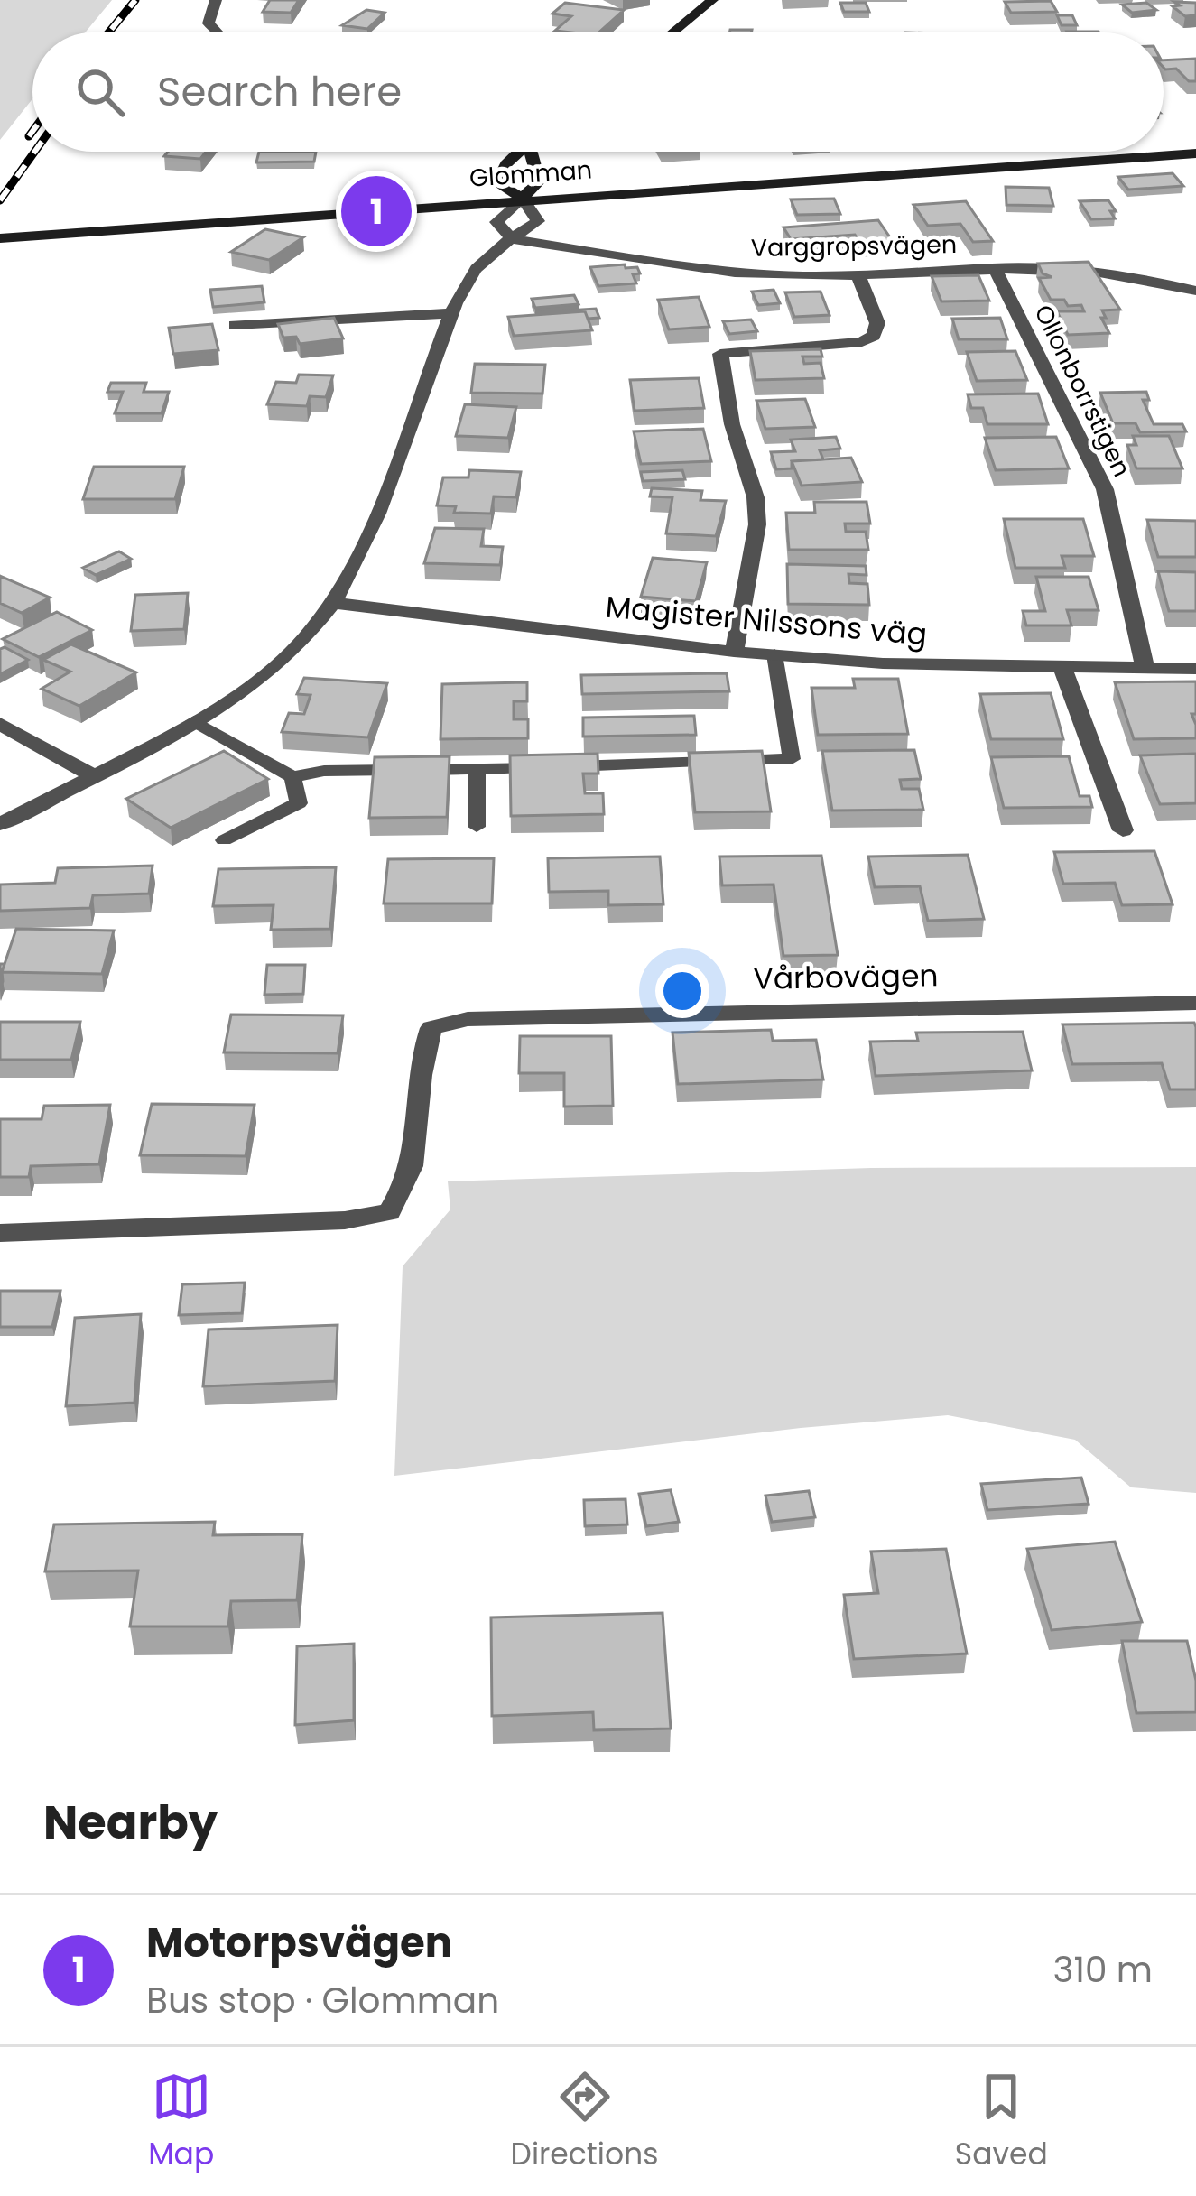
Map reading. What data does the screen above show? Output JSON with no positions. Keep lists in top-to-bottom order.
{
  "streets": {
    "street": [
      "Glomman",
      "Varggropsvägen",
      "Ollonborrstigen",
      "Magister Nilssons väg",
      "Vårbovägen"
    ]
  },
  "crossings": [
    ["Varggropsvägen", "Ollonborrstigen"],
    ["Ollonborrstigen", "Magister Nilssons väg"]
  ],
  "page": {
    "search": "Search here",
    "pins": "1",
    "heading": "Nearby",
    "list": [
      {
        "mark": "1",
        "name": "Motorpsvägen",
        "note": "Bus stop · Glomman",
        "value": "310 m"
      }
    ],
    "nav": ["Map", "Directions", "Saved"]
  }
}
